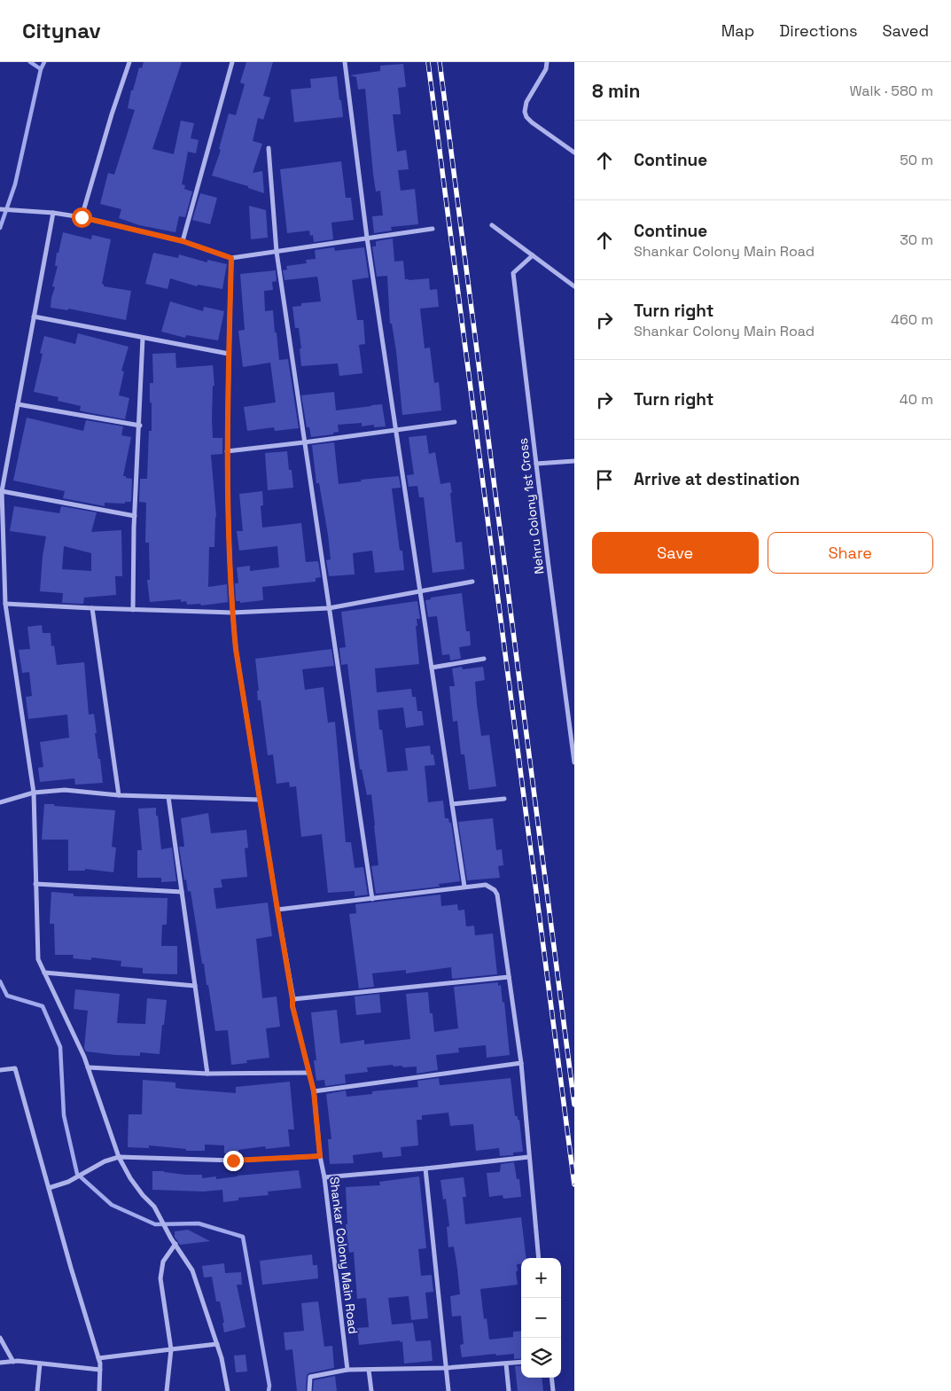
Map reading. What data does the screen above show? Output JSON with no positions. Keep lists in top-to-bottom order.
{
  "streets": {
    "street": ["Nehru Colony 1st Cross", "Shankar Colony Main Road"]
  },
  "page": {
    "header": "Citynav",
    "nav": ["Map", "Directions", "Saved"],
    "heading": ["8 min", "Walk · 580 m"],
    "list": [
      ["Continue", "50 m"],
      ["Continue", "Shankar Colony Main Road", "30 m"],
      ["Turn right", "Shankar Colony Main Road", "460 m"],
      ["Turn right", "40 m"],
      "Arrive at destination"
    ],
    "buttons": ["Save", "Share"],
    "map_buttons": ["+", "−"]
  }
}
